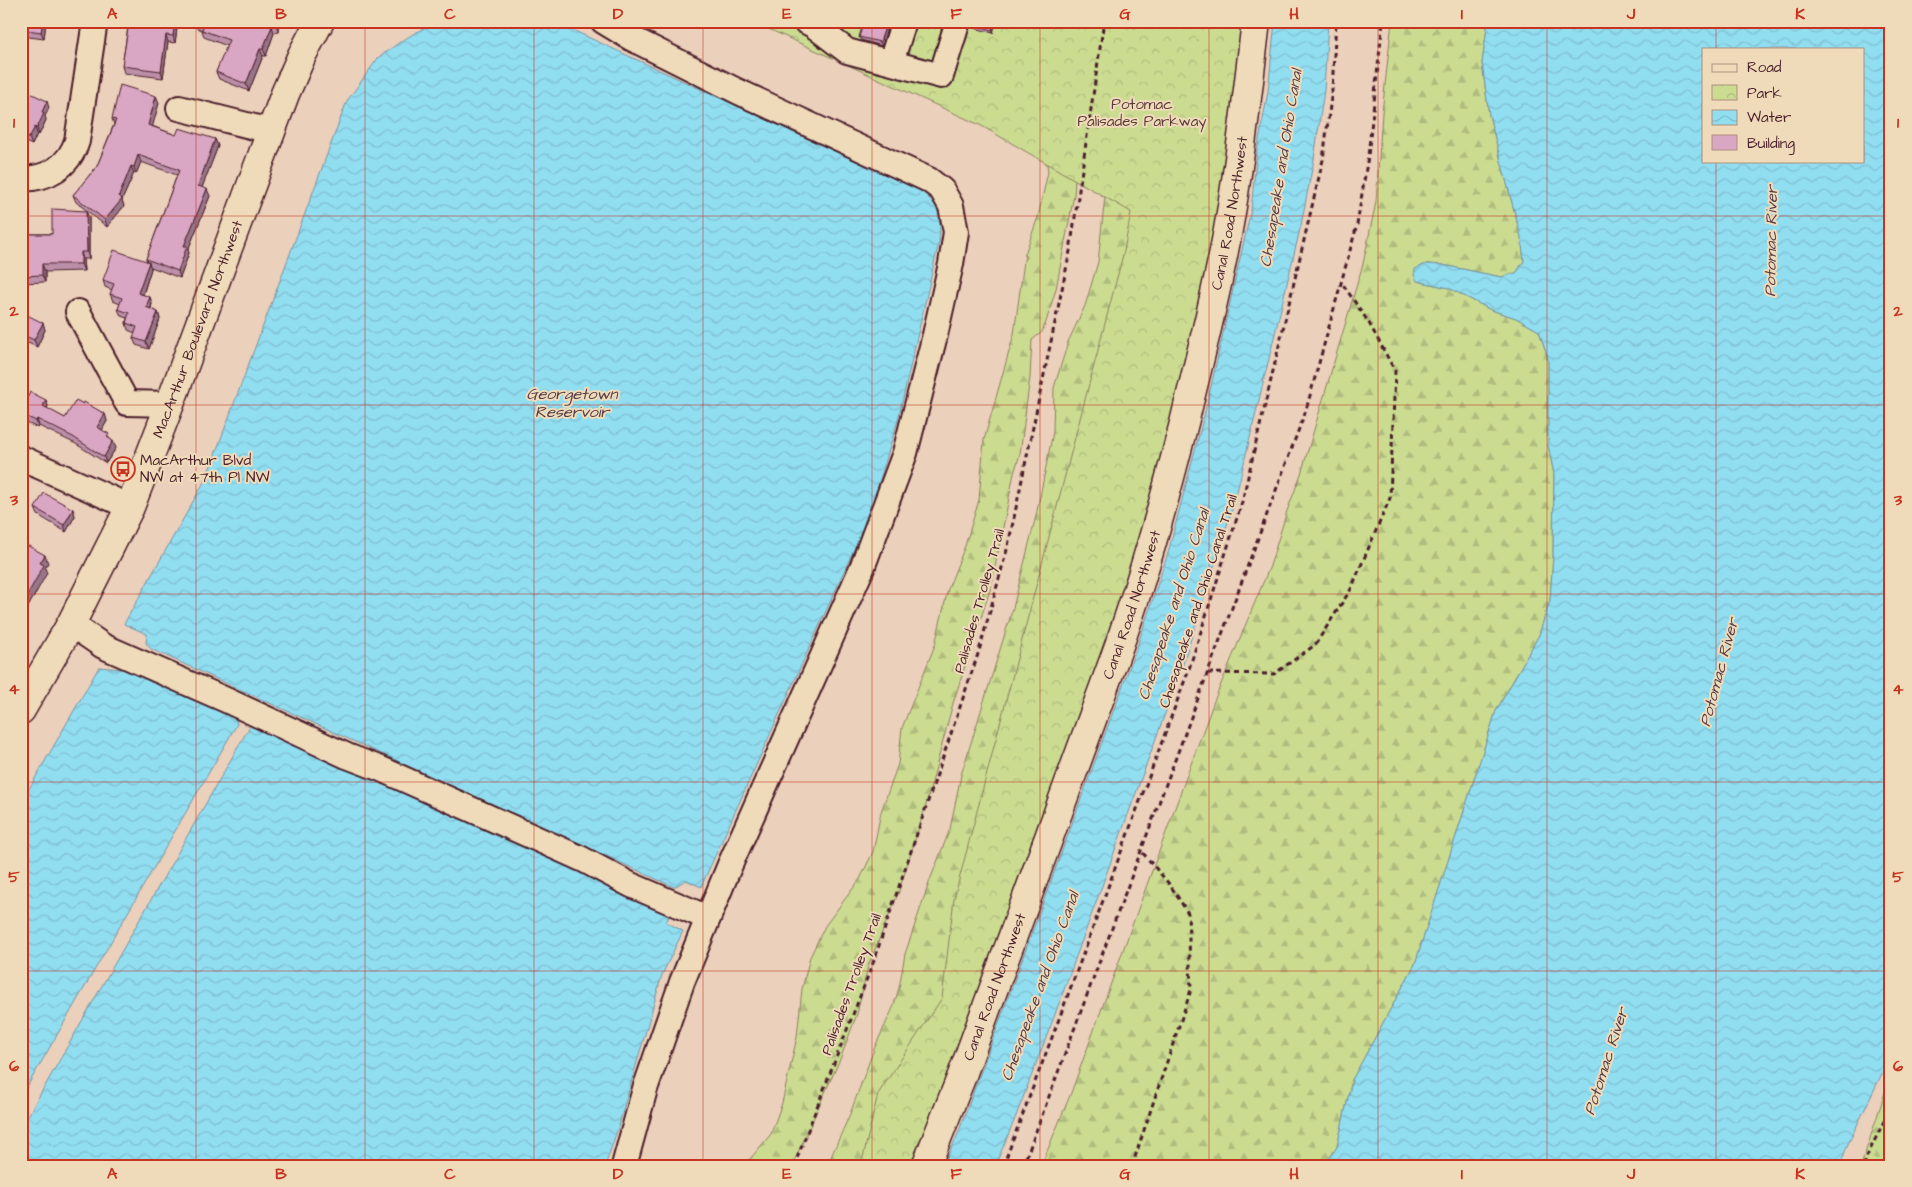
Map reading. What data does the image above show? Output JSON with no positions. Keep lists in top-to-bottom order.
{
  "streets": {
    "main road": ["Canal Road Northwest", "MacArthur Boulevard Northwest"],
    "path": ["Palisades Trolley Trail", "Chesapeake and Ohio Canal Trail"]
  },
  "water": ["Chesapeake and Ohio Canal", "Potomac River", "Georgetown Reservoir"],
  "parks": ["Potomac Palisades Parkway"],
  "places": {
    "bus stop": ["MacArthur Blvd NW at 47th Pl NW"]
  },
  "legend": [
    "Road",
    "Park",
    "Water",
    "Building"
  ],
  "grid": {
    "columns": [
      "A",
      "B",
      "C",
      "D",
      "E",
      "F",
      "G",
      "H",
      "I",
      "J",
      "K"
    ],
    "rows": [
      "1",
      "2",
      "3",
      "4",
      "5",
      "6"
    ]
  }
}
